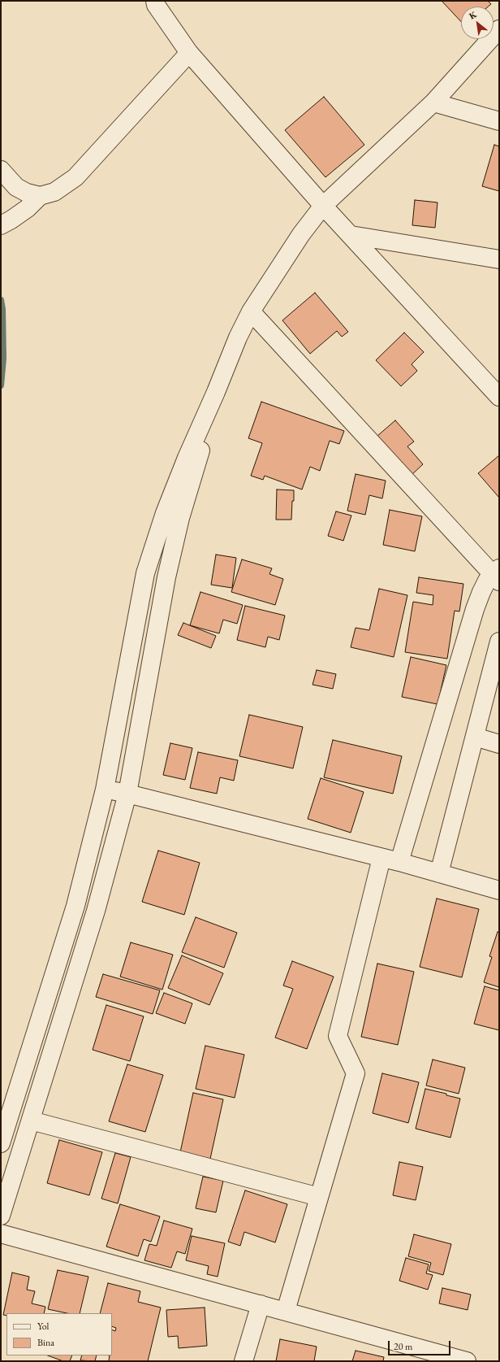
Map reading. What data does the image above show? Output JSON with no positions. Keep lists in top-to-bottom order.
{
  "legend": ["Yol", "Bina"],
  "scale_bar": "20 m",
  "north": "top left"
}
